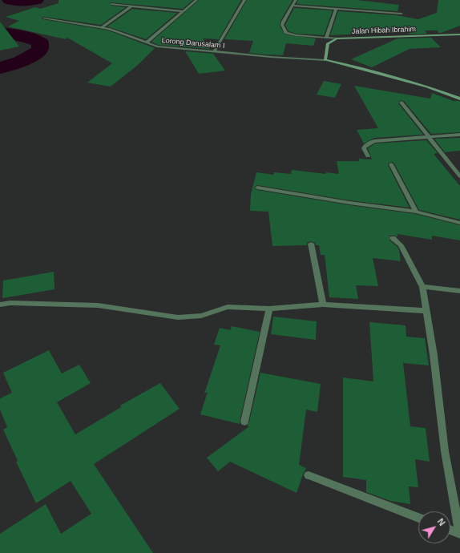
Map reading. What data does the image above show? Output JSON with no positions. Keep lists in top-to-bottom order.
{
  "streets": {
    "street": ["Jalan Hibah Ibrahim", "Lorong Darusalam I"]
  },
  "north": "top right"
}
